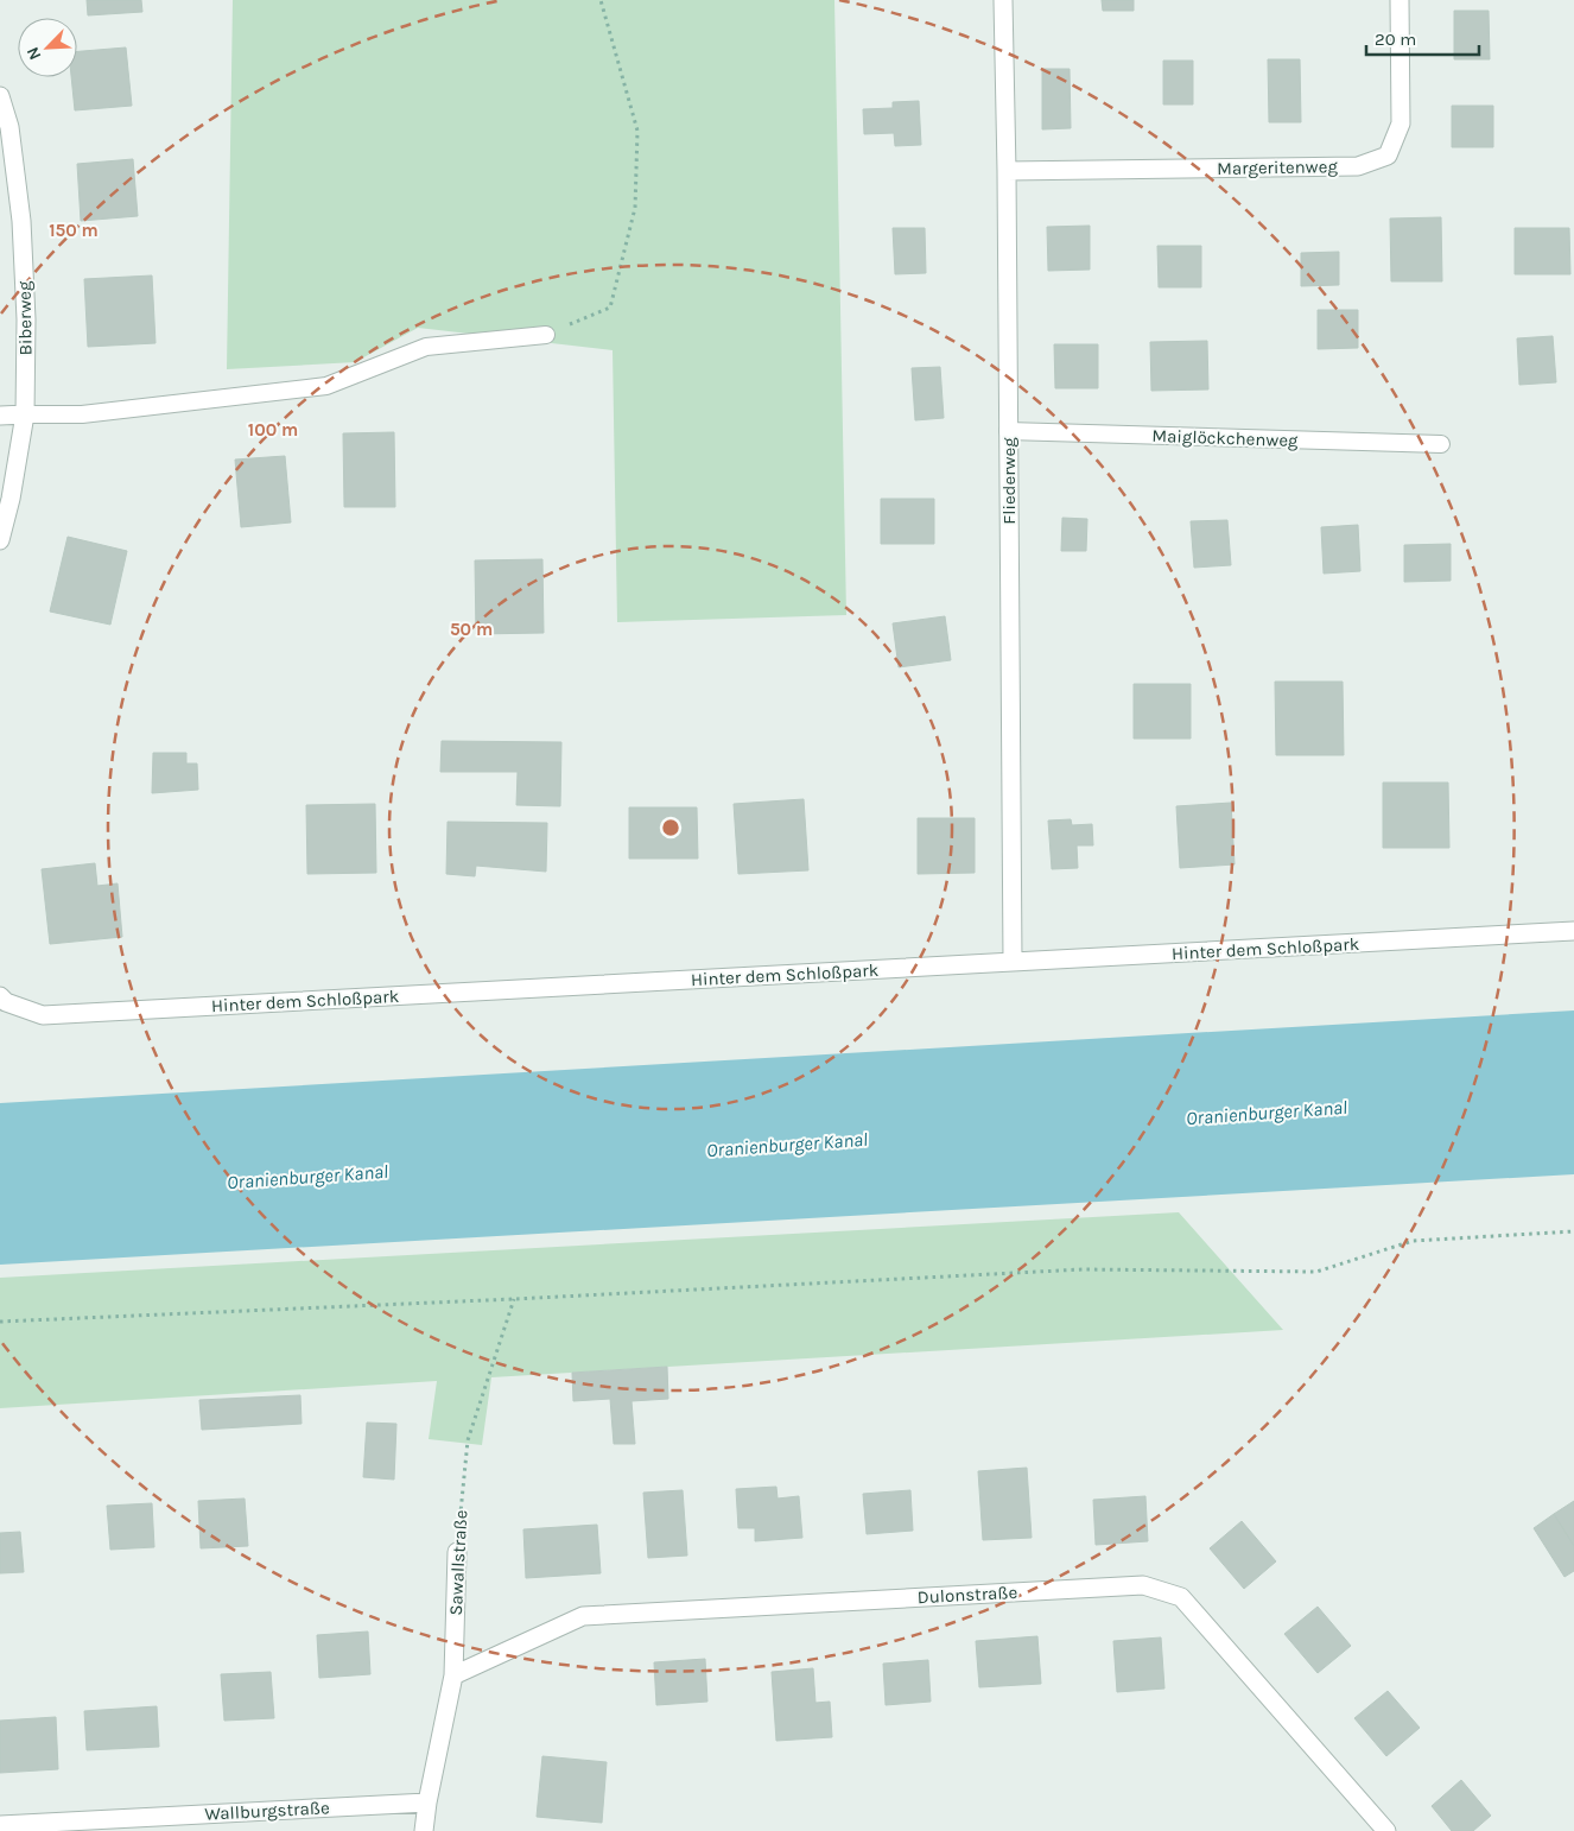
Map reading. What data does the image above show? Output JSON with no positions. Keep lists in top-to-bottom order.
{
  "streets": {
    "street": [
      "Margeritenweg",
      "Biberweg",
      "Fliederweg",
      "Hinter dem Schloßpark",
      "Sawallstraße",
      "Dulonstraße",
      "Wallburgstraße"
    ],
    "lane": ["Maiglöckchenweg"]
  },
  "crossings": [
    ["Margeritenweg", "Fliederweg"],
    ["Maiglöckchenweg", "Fliederweg"],
    ["Fliederweg", "Hinter dem Schloßpark"],
    ["Sawallstraße", "Dulonstraße"],
    ["Sawallstraße", "Wallburgstraße"]
  ],
  "water": ["Oranienburger Kanal"],
  "scale_bar": "20 m",
  "north": "bottom left",
  "rings": ["150 m", "100 m", "50 m"]
}
